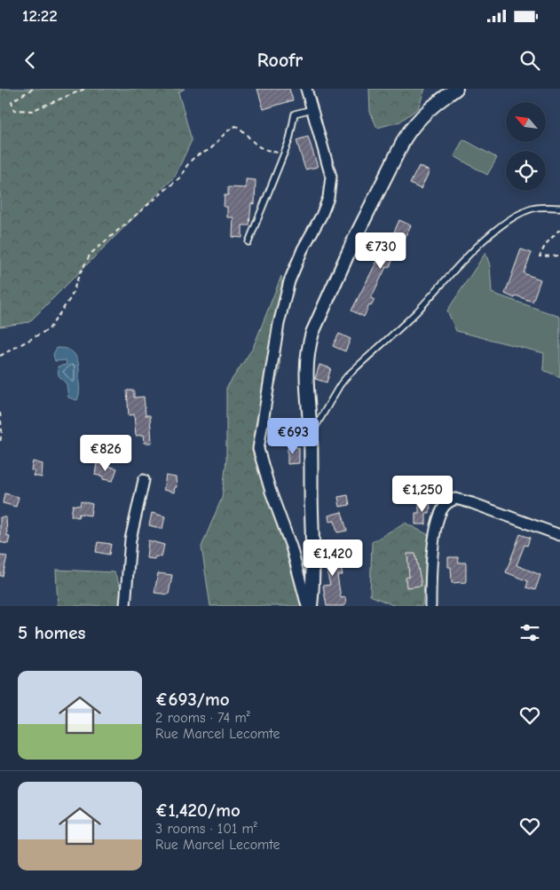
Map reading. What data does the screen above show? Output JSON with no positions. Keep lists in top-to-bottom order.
{
  "north": "top left",
  "page": {
    "status": "12:22",
    "header": "Roofr",
    "price": [
      "€730",
      "€693",
      "€826",
      "€1,250",
      "€1,420"
    ],
    "heading": "5 homes",
    "list": [
      {
        "name": "€693/mo",
        "note": "2 rooms · 74 m² · Rue Marcel Lecomte"
      },
      {
        "name": "€1,420/mo",
        "note": "3 rooms · 101 m² · Rue Marcel Lecomte"
      }
    ]
  }
}
